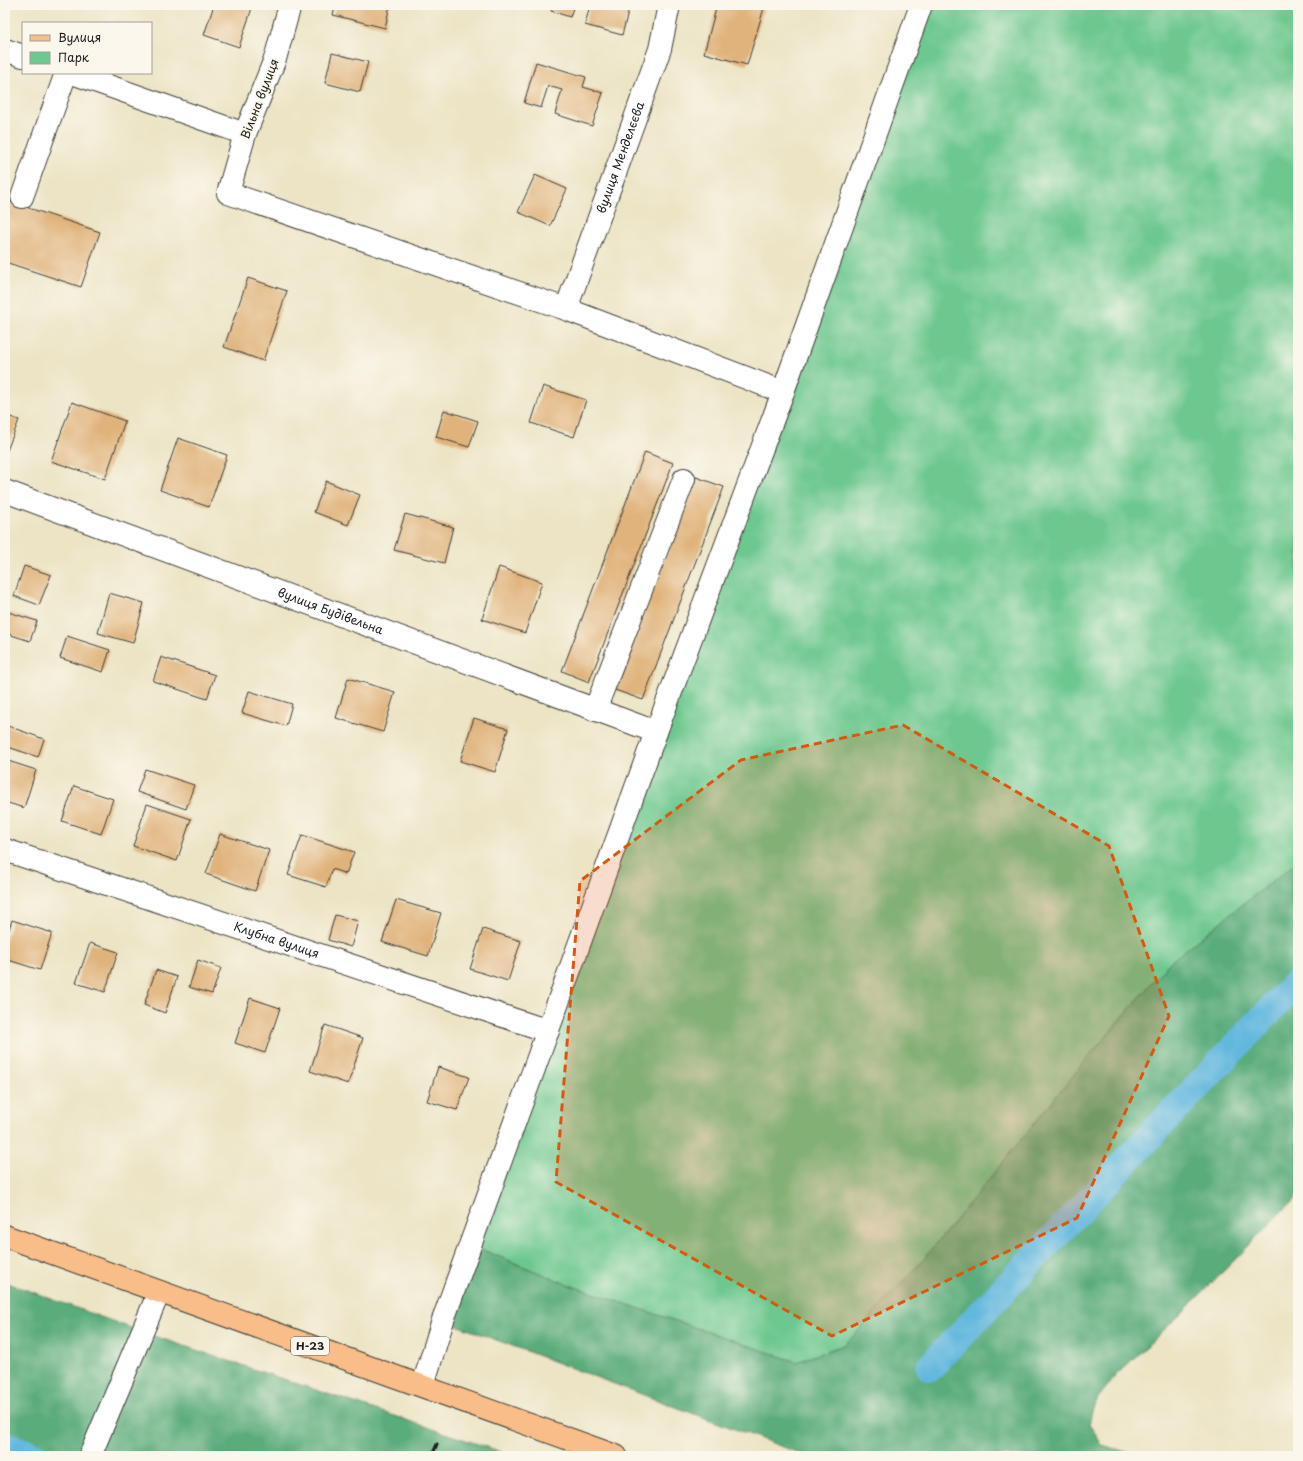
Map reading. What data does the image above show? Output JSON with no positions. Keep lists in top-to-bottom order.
{
  "streets": {
    "main road": ["Н-23"],
    "street": [
      "Вільна вулиця",
      "вулиця Менделєєва",
      "вулиця Будівельна",
      "Клубна вулиця"
    ]
  },
  "crossings": [
    ["Вільна вулиця", "вулиця Менделєєва"]
  ],
  "legend": ["Вулиця", "Парк"]
}
